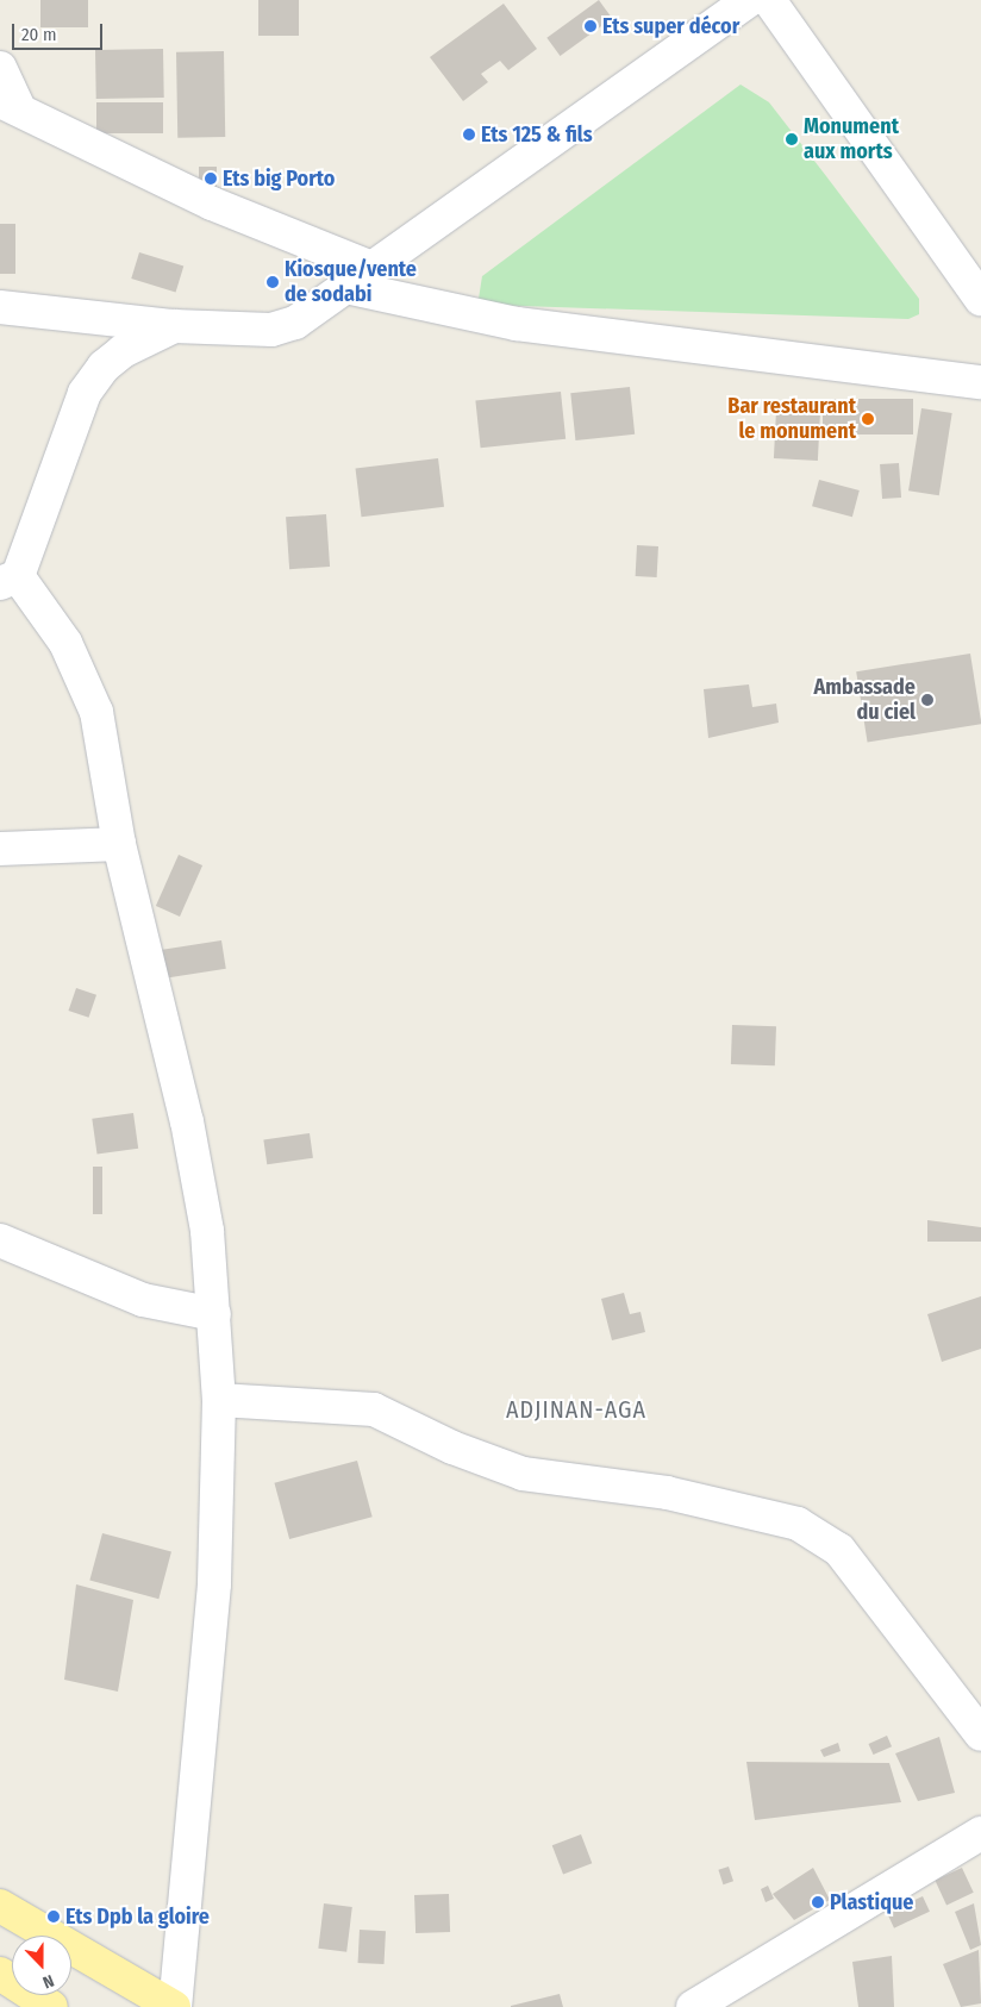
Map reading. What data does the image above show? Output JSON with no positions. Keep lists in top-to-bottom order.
{
  "districts": ["ADJINAN-AGA"],
  "places": [
    "Ets super décor",
    "Ets 125 & fils",
    "Monument aux morts",
    "Ets big Porto",
    "Kiosque/vente de sodabi",
    "Bar restaurant le monument",
    "Ambassade du ciel",
    "Plastique",
    "Ets Dpb la gloire"
  ],
  "scale_bar": "20 m",
  "north": "bottom"
}
